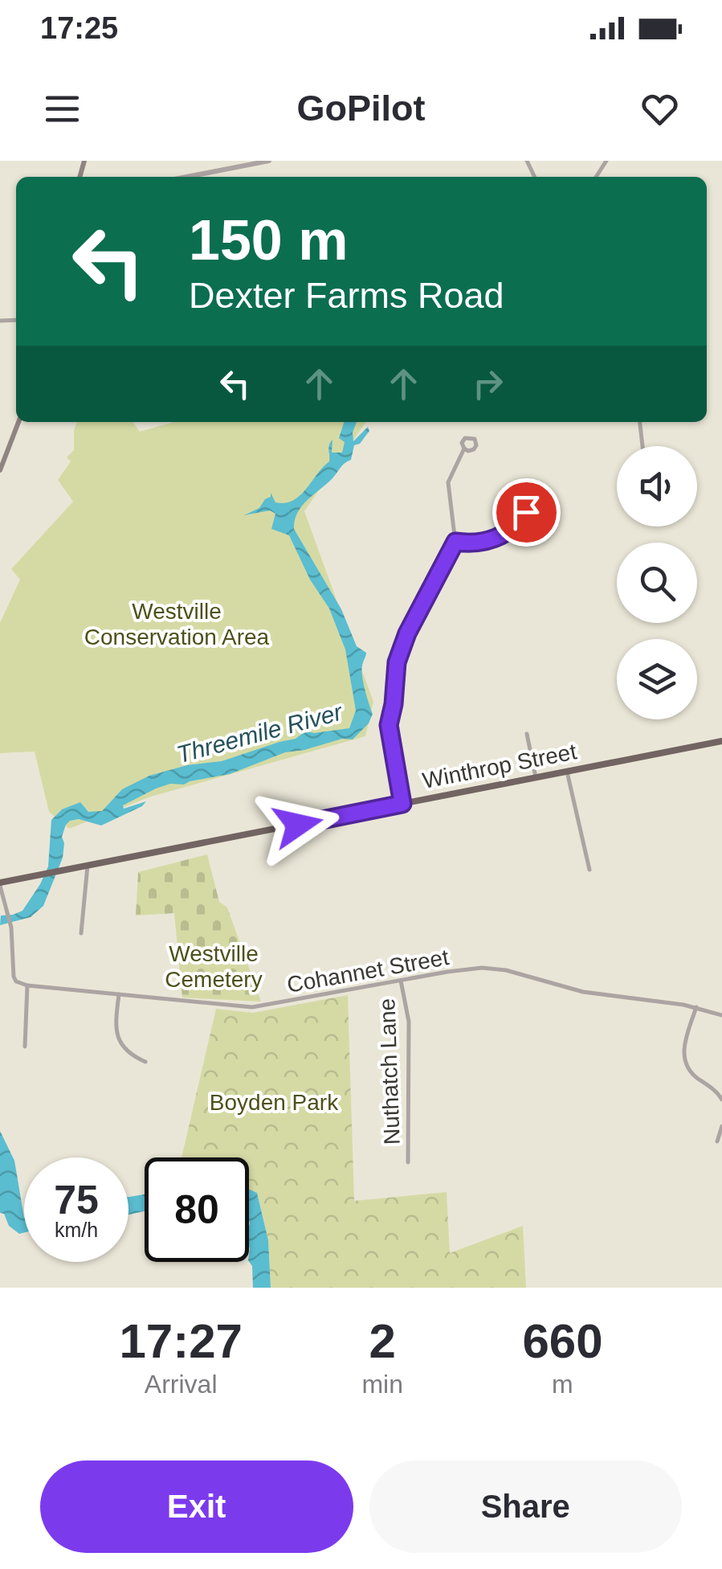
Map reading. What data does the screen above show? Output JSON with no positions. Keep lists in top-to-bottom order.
{
  "streets": {
    "highway": ["Winthrop Street"],
    "street": ["Cohannet Street", "Nuthatch Lane"]
  },
  "crossings": [
    ["Cohannet Street", "Nuthatch Lane"]
  ],
  "water": ["Threemile River"],
  "parks": ["Westville Conservation Area", "Westville Cemetery", "Boyden Park"],
  "page": {
    "status": "17:25",
    "header": "GoPilot",
    "turn": ["150 m", "Dexter Farms Road"],
    "speed": "75 km/h",
    "limit": "80",
    "eta": [
      "17:27",
      "Arrival",
      "2",
      "min",
      "660",
      "m"
    ],
    "buttons": ["Exit", "Share"]
  }
}
